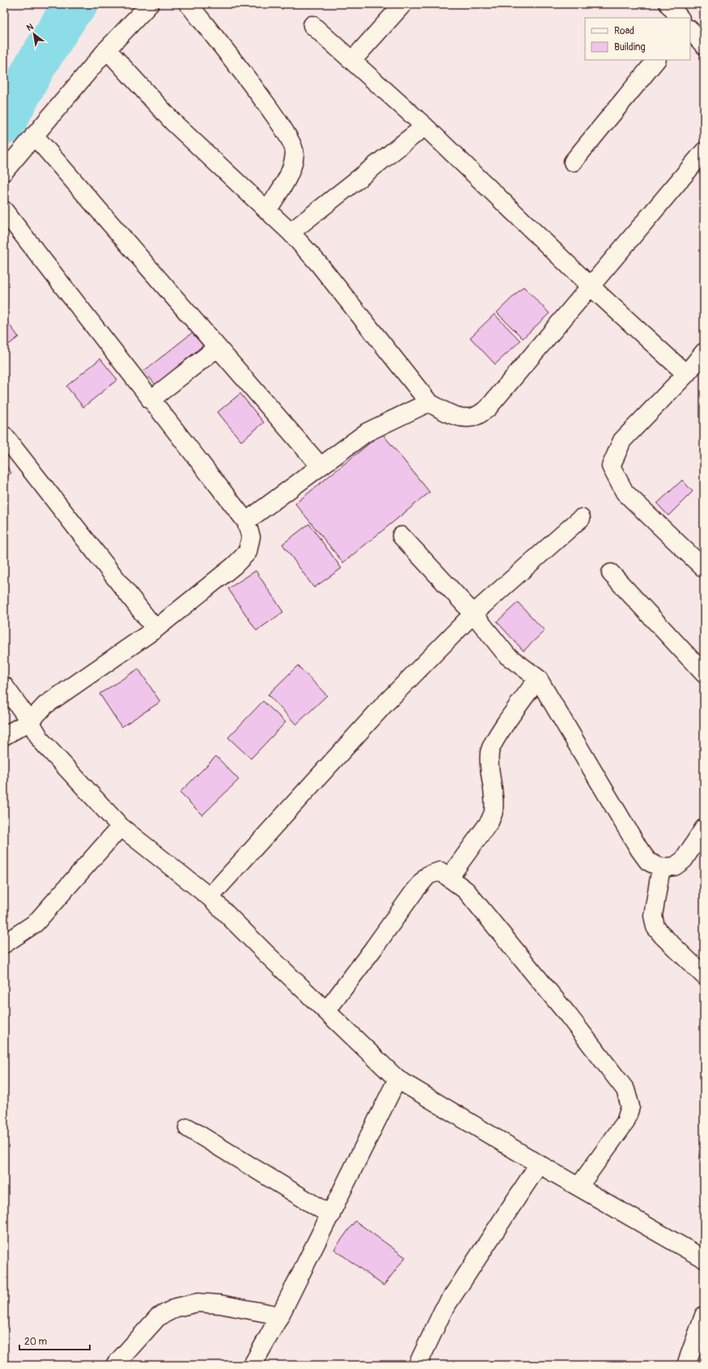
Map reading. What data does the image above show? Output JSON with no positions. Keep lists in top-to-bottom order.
{
  "legend": ["Road", "Building"],
  "scale_bar": "20 m",
  "north": "top left"
}
